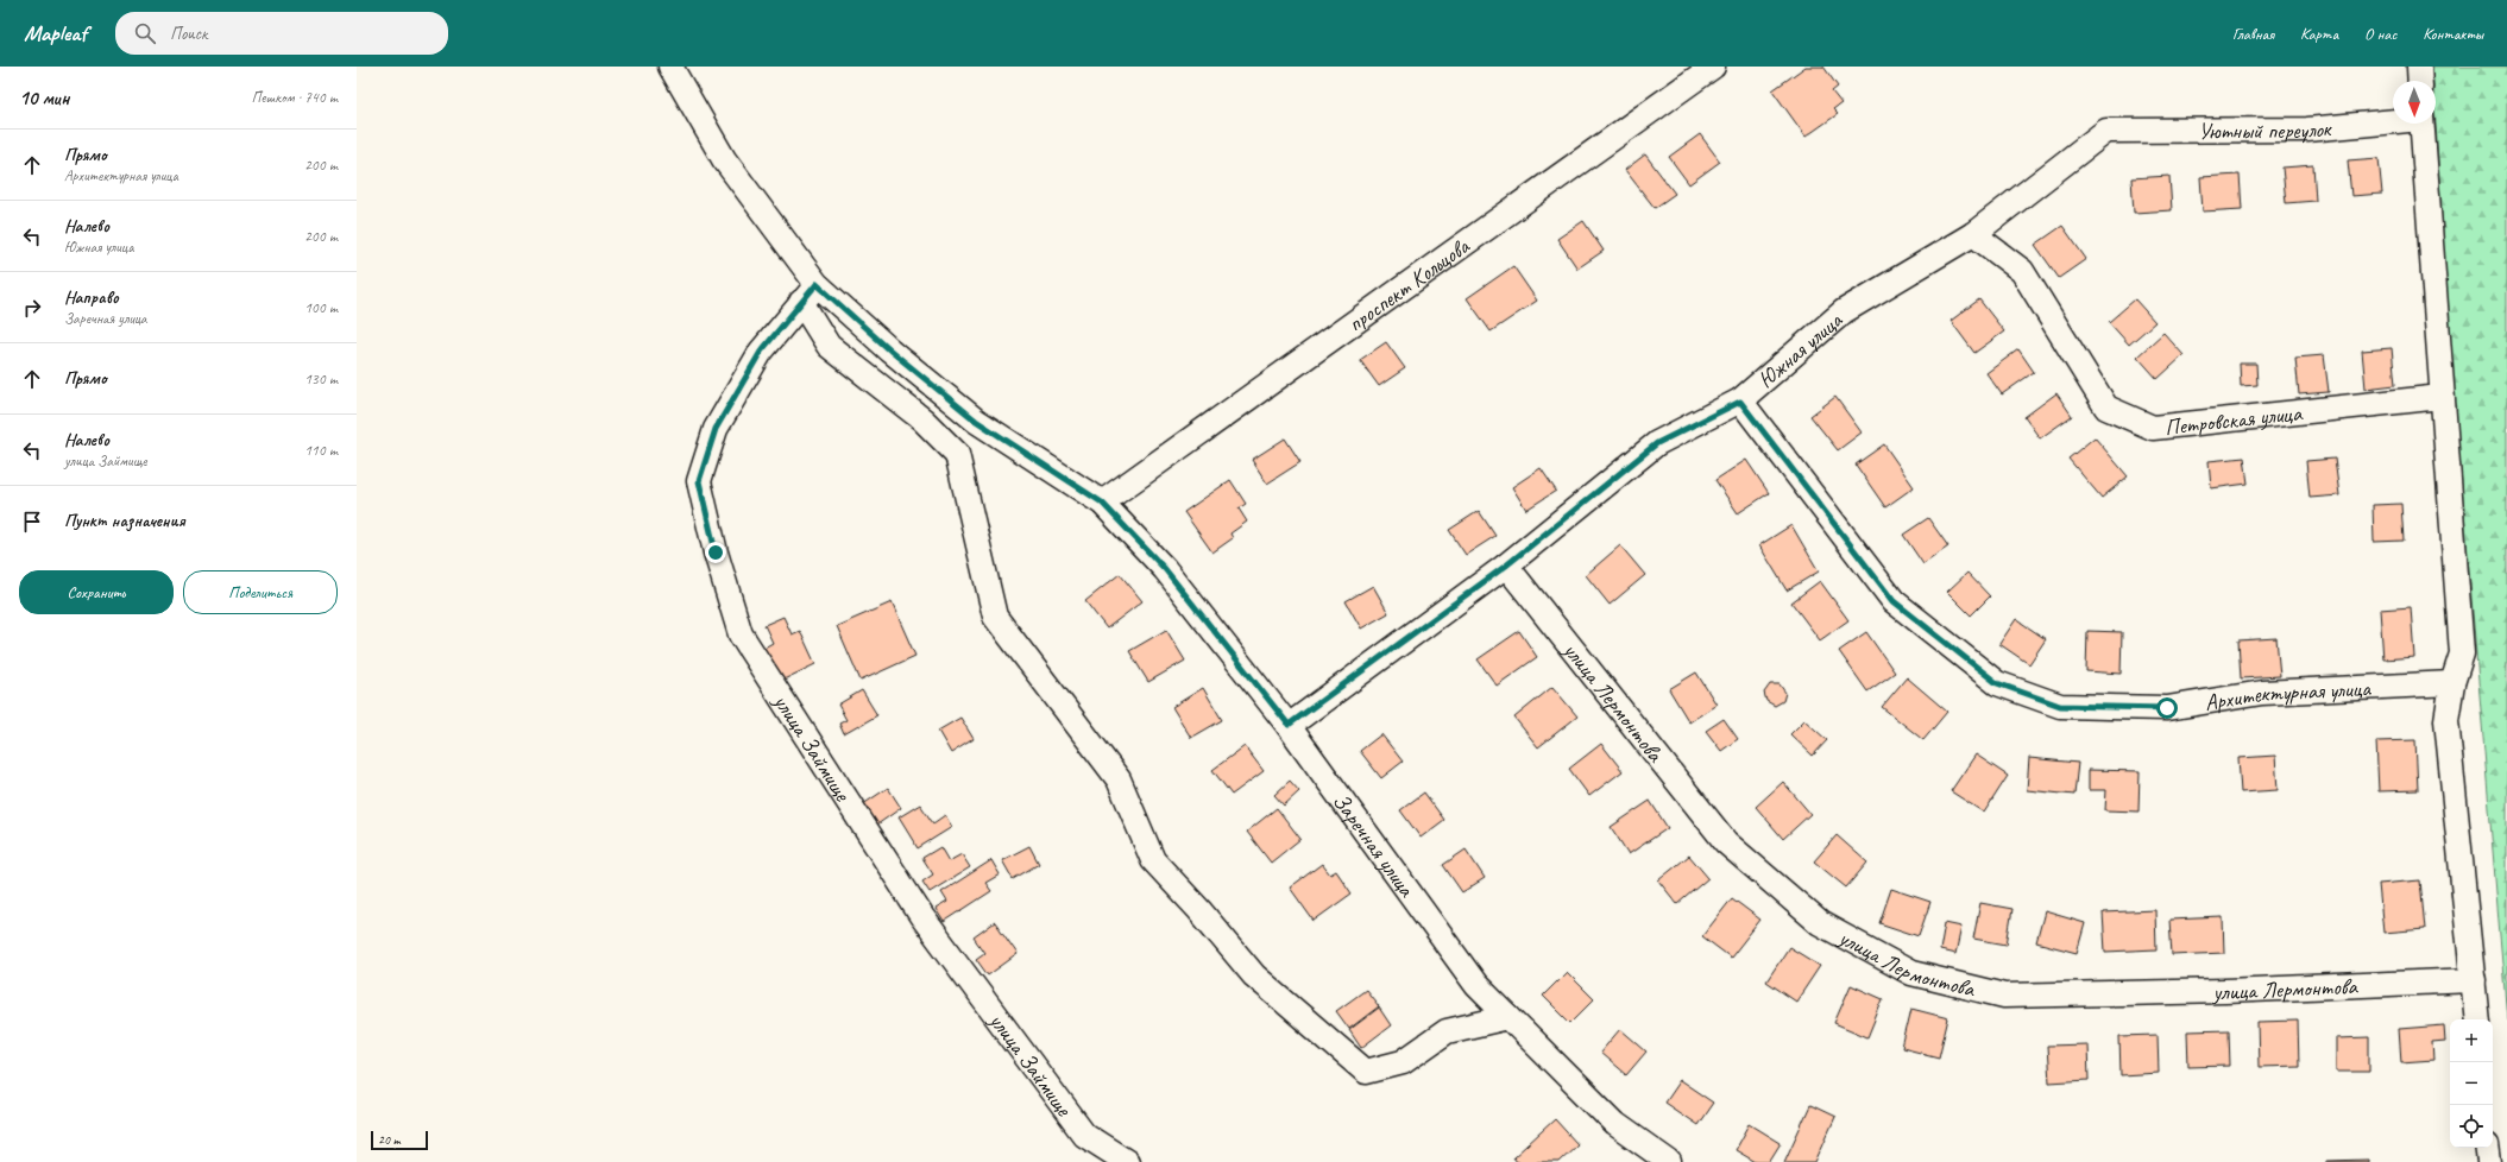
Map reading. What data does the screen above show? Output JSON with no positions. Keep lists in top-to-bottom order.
{
  "streets": {
    "street": [
      "Уютный переулок",
      "проспект Кольцова",
      "Южная улица",
      "Петровская улица",
      "Архитектурная улица",
      "улица Лермонтова",
      "улица Займище",
      "Заречная улица"
    ]
  },
  "crossings": [
    ["Уютный переулок", "Южная улица"],
    ["проспект Кольцова", "Заречная улица"],
    ["Южная улица", "Петровская улица"],
    ["Южная улица", "Архитектурная улица"],
    ["Южная улица", "улица Лермонтова"],
    ["Южная улица", "Заречная улица"],
    ["улица Займище", "Заречная улица"]
  ],
  "scale_bar": "20 m",
  "north": "bottom",
  "page": {
    "header": "Mapleaf",
    "search": "Поиск",
    "nav": [
      "Главная",
      "Карта",
      "О нас",
      "Контакты"
    ],
    "heading": ["10 мин", "Пешком · 740 m"],
    "list": [
      ["Прямо", "Архитектурная улица", "200 m"],
      ["Налево", "Южная улица", "200 m"],
      ["Направо", "Заречная улица", "100 m"],
      ["Прямо", "130 m"],
      ["Налево", "улица Займище", "110 m"],
      "Пункт назначения"
    ],
    "buttons": ["Сохранить", "Поделиться"],
    "map_buttons": ["+", "−"],
    "scale": "20 m"
  }
}
